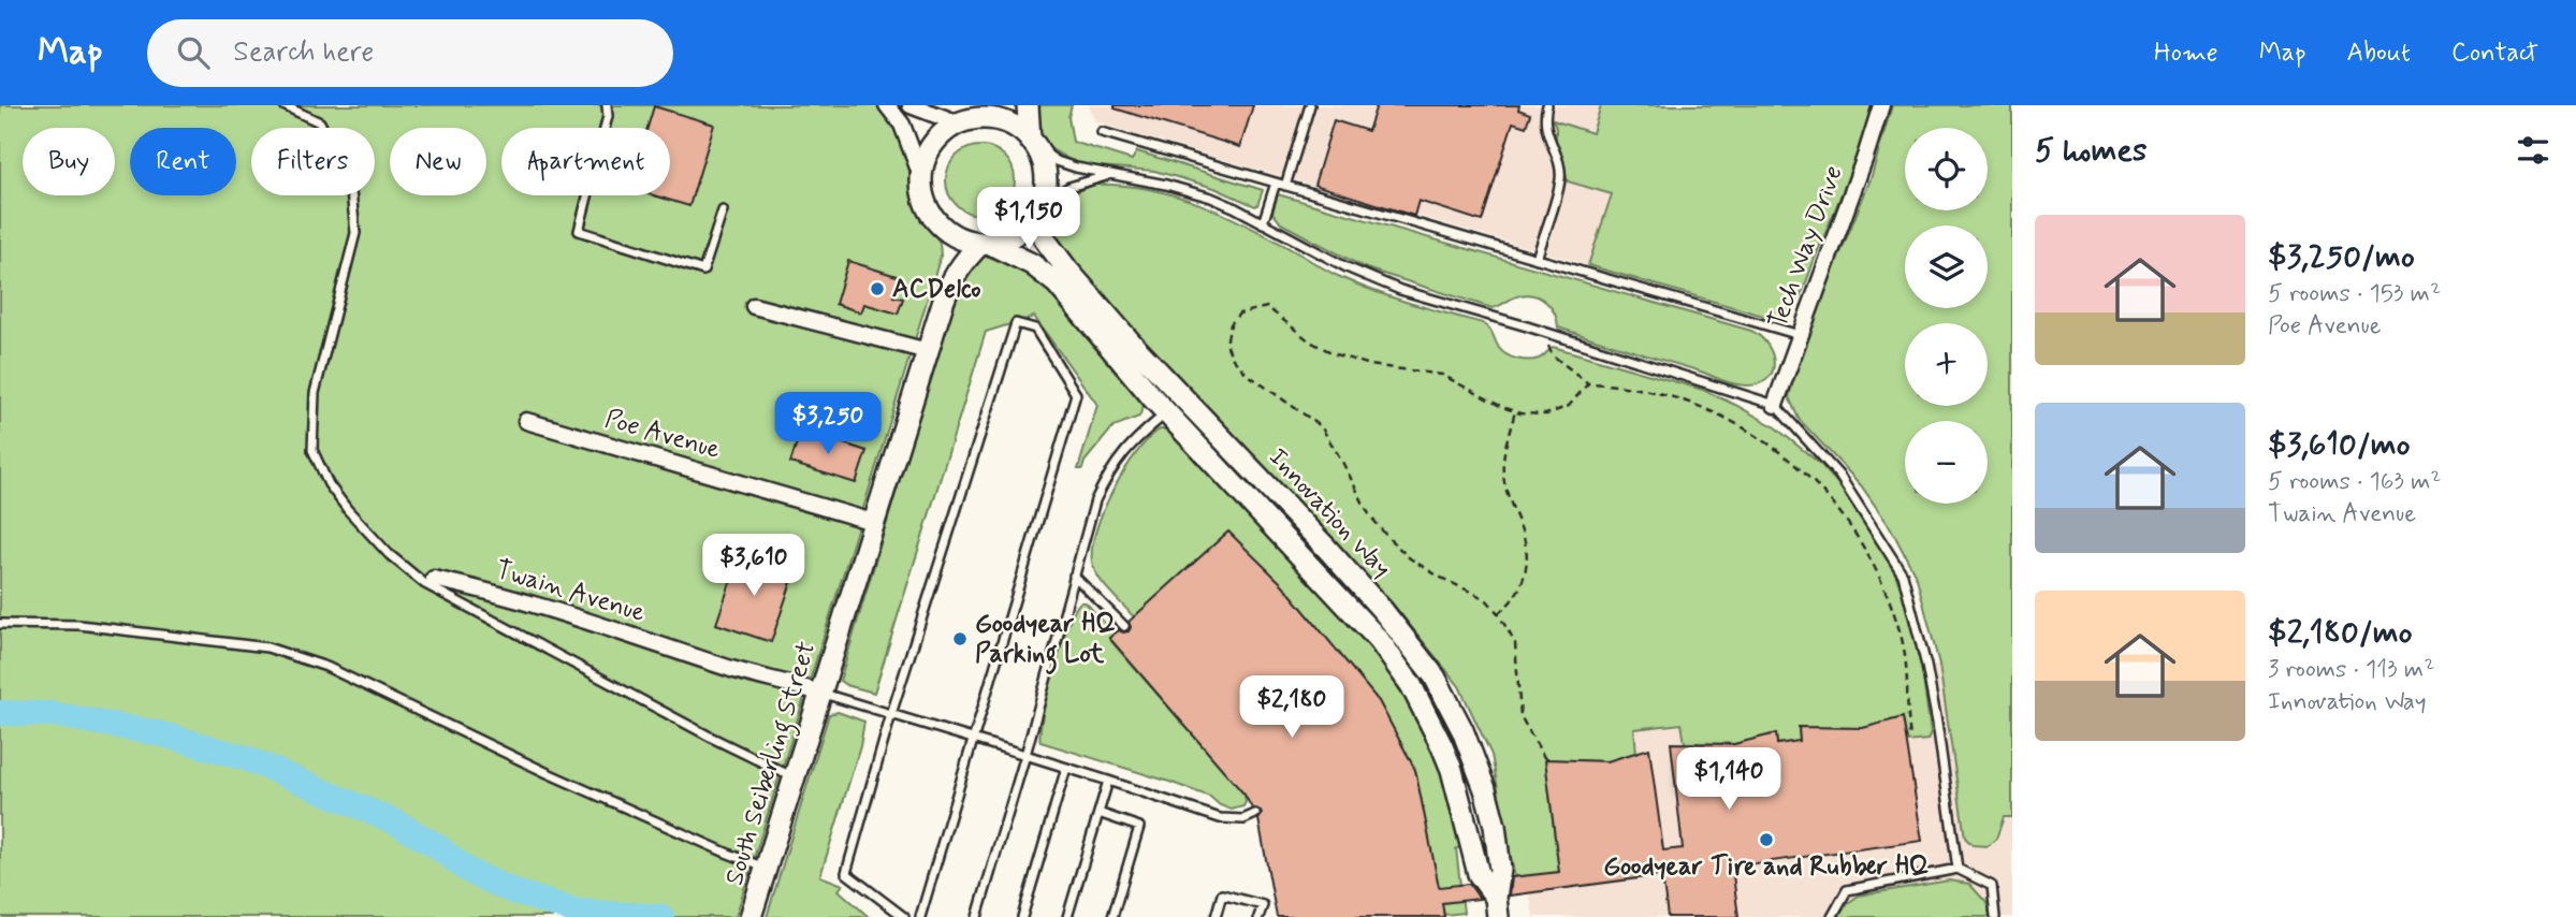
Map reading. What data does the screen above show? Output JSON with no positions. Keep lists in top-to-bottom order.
{
  "streets": {
    "main road": ["Innovation Way", "South Seiberling Street"],
    "street": ["Tech Way Drive", "Poe Avenue", "Twain Avenue"]
  },
  "crossings": [
    ["Poe Avenue", "South Seiberling Street"],
    ["Innovation Way", "South Seiberling Street"],
    ["Twain Avenue", "South Seiberling Street"]
  ],
  "places": ["ACDelco", "Goodyear HQ Parking Lot", "Goodyear Tire and Rubber HQ"],
  "page": {
    "header": "Map",
    "search": "Search here",
    "nav": [
      "Home",
      "Map",
      "About",
      "Contact"
    ],
    "heading": "5 homes",
    "map_buttons": ["+", "−"],
    "chip": [
      "Buy",
      "Rent",
      "Filters",
      "New",
      "Apartment"
    ],
    "price": [
      "$1,150",
      "$3,250",
      "$3,610",
      "$2,180",
      "$1,140"
    ],
    "list": [
      {
        "name": "$3,250/mo",
        "note": "5 rooms · 153 m² · Poe Avenue"
      },
      {
        "name": "$3,610/mo",
        "note": "5 rooms · 163 m² · Twain Avenue"
      },
      {
        "name": "$2,180/mo",
        "note": "3 rooms · 113 m² · Innovation Way"
      }
    ]
  }
}
